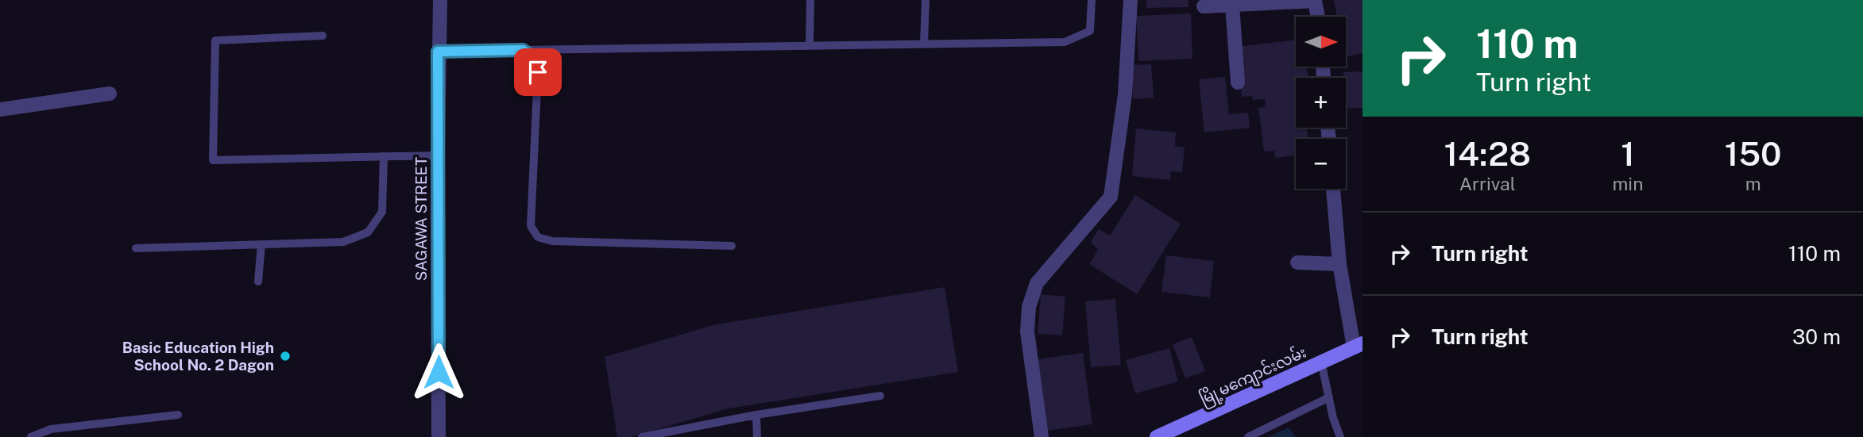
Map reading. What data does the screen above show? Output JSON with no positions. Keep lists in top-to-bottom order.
{
  "streets": {
    "main road": ["မြို့မကျောင်းလမ်း"],
    "street": ["SAGAWA STREET"]
  },
  "places": ["Basic Education High School No. 2 Dagon"],
  "north": "right",
  "page": {
    "turn": ["110 m", "Turn right"],
    "map_buttons": ["+", "−"],
    "eta": [
      "14:28",
      "Arrival",
      "1",
      "min",
      "150",
      "m"
    ],
    "list": [
      {
        "name": "Turn right",
        "value": "110 m"
      },
      {
        "name": "Turn right",
        "value": "30 m"
      }
    ]
  }
}
